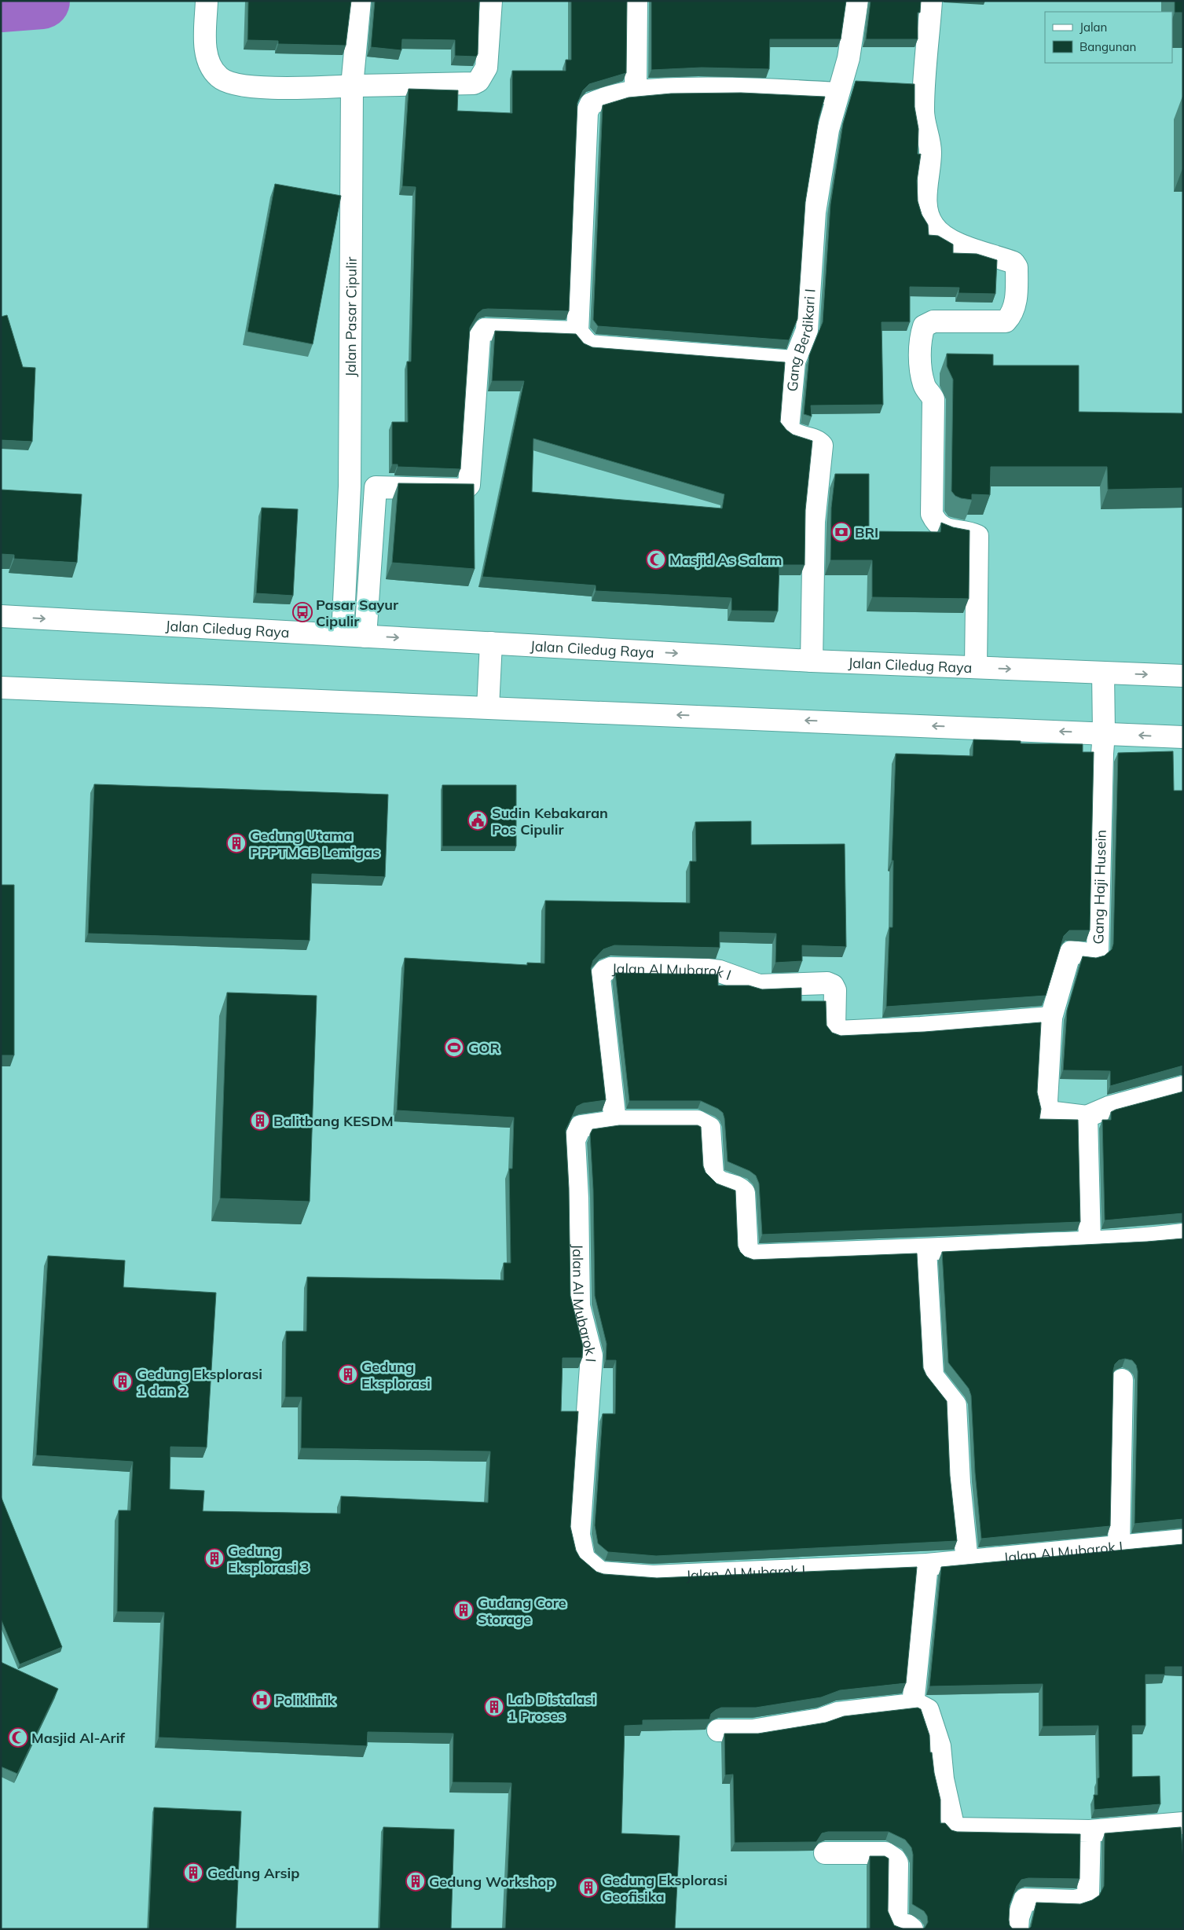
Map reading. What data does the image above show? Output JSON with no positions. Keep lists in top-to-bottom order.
{
  "streets": {
    "street": [
      "Jalan Pasar Cipulir",
      "Gang Berdikari I",
      "Jalan Ciledug Raya",
      "Gang Haji Husein",
      "Jalan Al Mubarok I"
    ]
  },
  "crossings": [
    ["Jalan Pasar Cipulir", "Jalan Ciledug Raya"],
    ["Gang Berdikari I", "Jalan Ciledug Raya"],
    ["Gang Haji Husein", "Jalan Al Mubarok I"]
  ],
  "places": {
    "bank": ["BRI"],
    "mosque": ["Masjid As Salam", "Masjid Al-Arif"],
    "bus stop": ["Pasar Sayur Cipulir"],
    "public building": ["Sudin Kebakaran Pos Cipulir"],
    "building": [
      "Gedung Utama PPPTMGB Lemigas",
      "Balitbang KESDM",
      "Gedung Eksplorasi",
      "Gedung Eksplorasi 1 dan 2",
      "Gedung Eksplorasi 3",
      "Gudang Core Storage",
      "Lab Distalasi 1 Proses",
      "Gedung Arsip",
      "Gedung Workshop",
      "Gedung Eksplorasi Geofisika"
    ],
    "sports": ["GOR"],
    "hospital": ["Poliklinik"]
  },
  "legend": ["Jalan", "Bangunan"]
}
